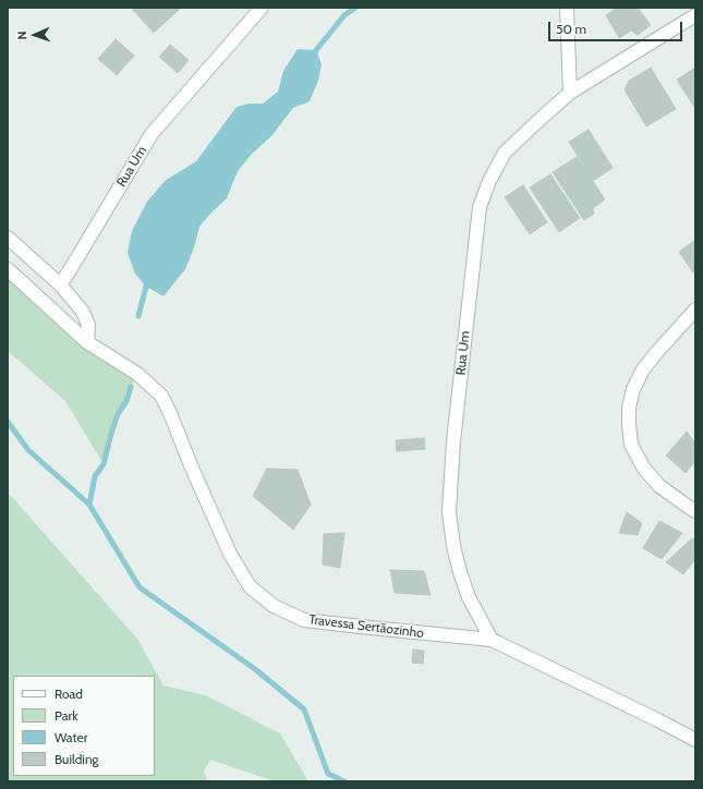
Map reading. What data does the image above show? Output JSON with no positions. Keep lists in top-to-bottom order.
{
  "streets": {
    "street": ["Rua Um", "Travessa Sertãozinho"]
  },
  "crossings": [
    ["Rua Um", "Travessa Sertãozinho"]
  ],
  "legend": [
    "Road",
    "Park",
    "Water",
    "Building"
  ],
  "scale_bar": "50 m",
  "north": "left"
}
